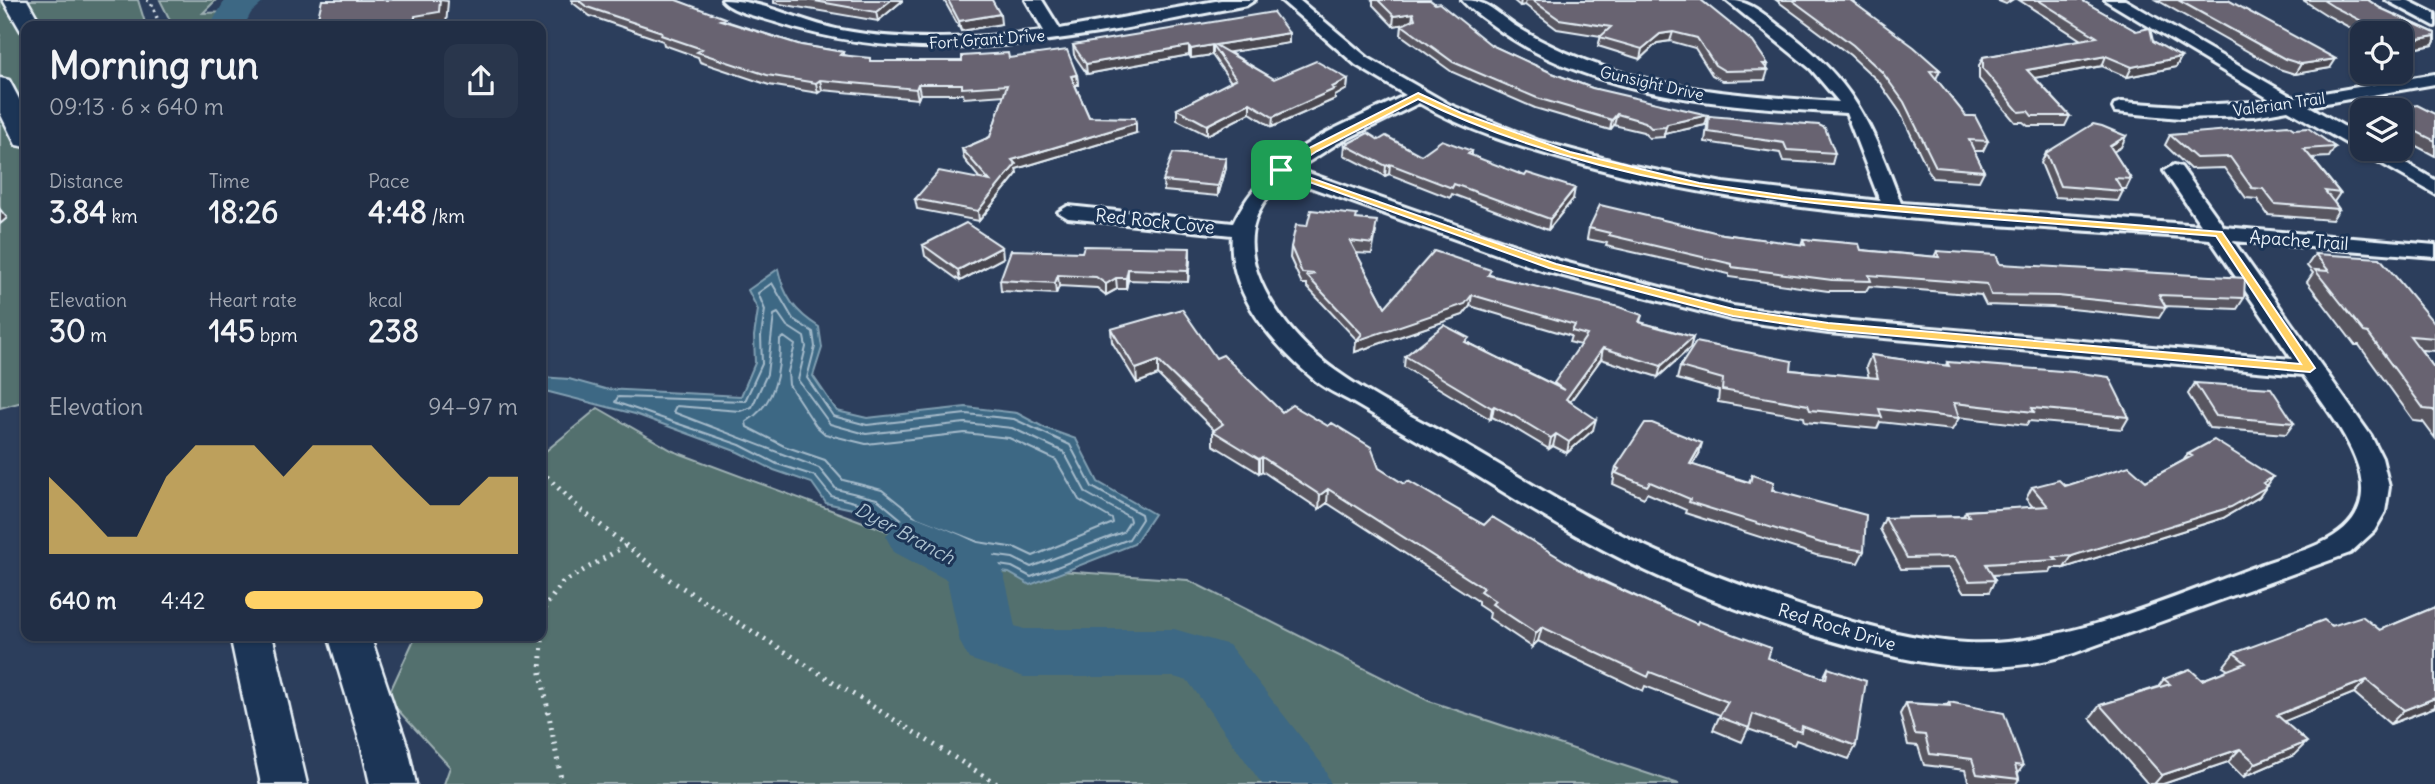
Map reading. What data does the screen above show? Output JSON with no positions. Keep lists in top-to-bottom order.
{
  "streets": {
    "street": [
      "Fort Grant Drive",
      "Gunsight Drive",
      "Valerian Trail",
      "Red Rock Cove",
      "Apache Trail",
      "Red Rock Drive"
    ]
  },
  "crossings": [
    ["Red Rock Cove", "Red Rock Drive"],
    ["Apache Trail", "Red Rock Drive"]
  ],
  "water": ["Dyer Branch"],
  "page": {
    "heading": ["Morning run", "09:13 · 6 × 640 m"],
    "stats": [
      ["Distance", "3.84 km"],
      ["Time", "18:26"],
      ["Pace", "4:48 /km"],
      ["Elevation", "30 m"],
      ["Heart rate", "145 bpm"],
      ["kcal", "238"]
    ],
    "chart": ["Elevation", "94–97 m"],
    "list": [
      {
        "name": "640 m",
        "note": "4:42"
      }
    ]
  }
}
